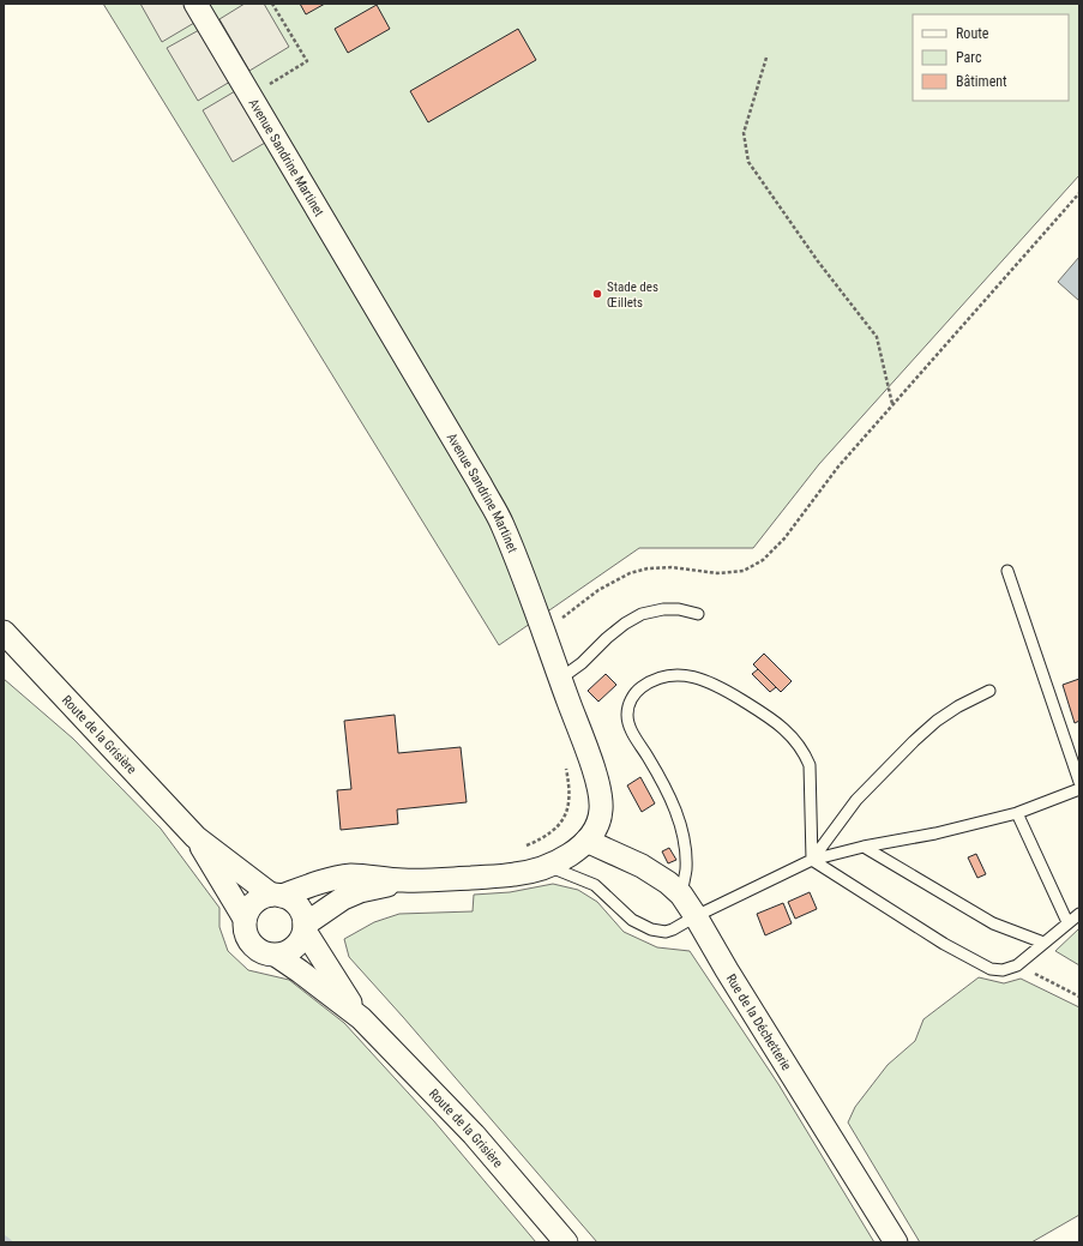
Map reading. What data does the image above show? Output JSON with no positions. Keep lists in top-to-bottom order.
{
  "streets": {
    "street": ["Avenue Sandrine Martinet", "Route de la Grisière", "Rue de la Déchetterie"]
  },
  "crossings": [
    ["Avenue Sandrine Martinet", "Route de la Grisière"],
    ["Avenue Sandrine Martinet", "Rue de la Déchetterie"]
  ],
  "places": ["Stade des Œillets"],
  "legend": ["Route", "Parc", "Bâtiment"]
}
